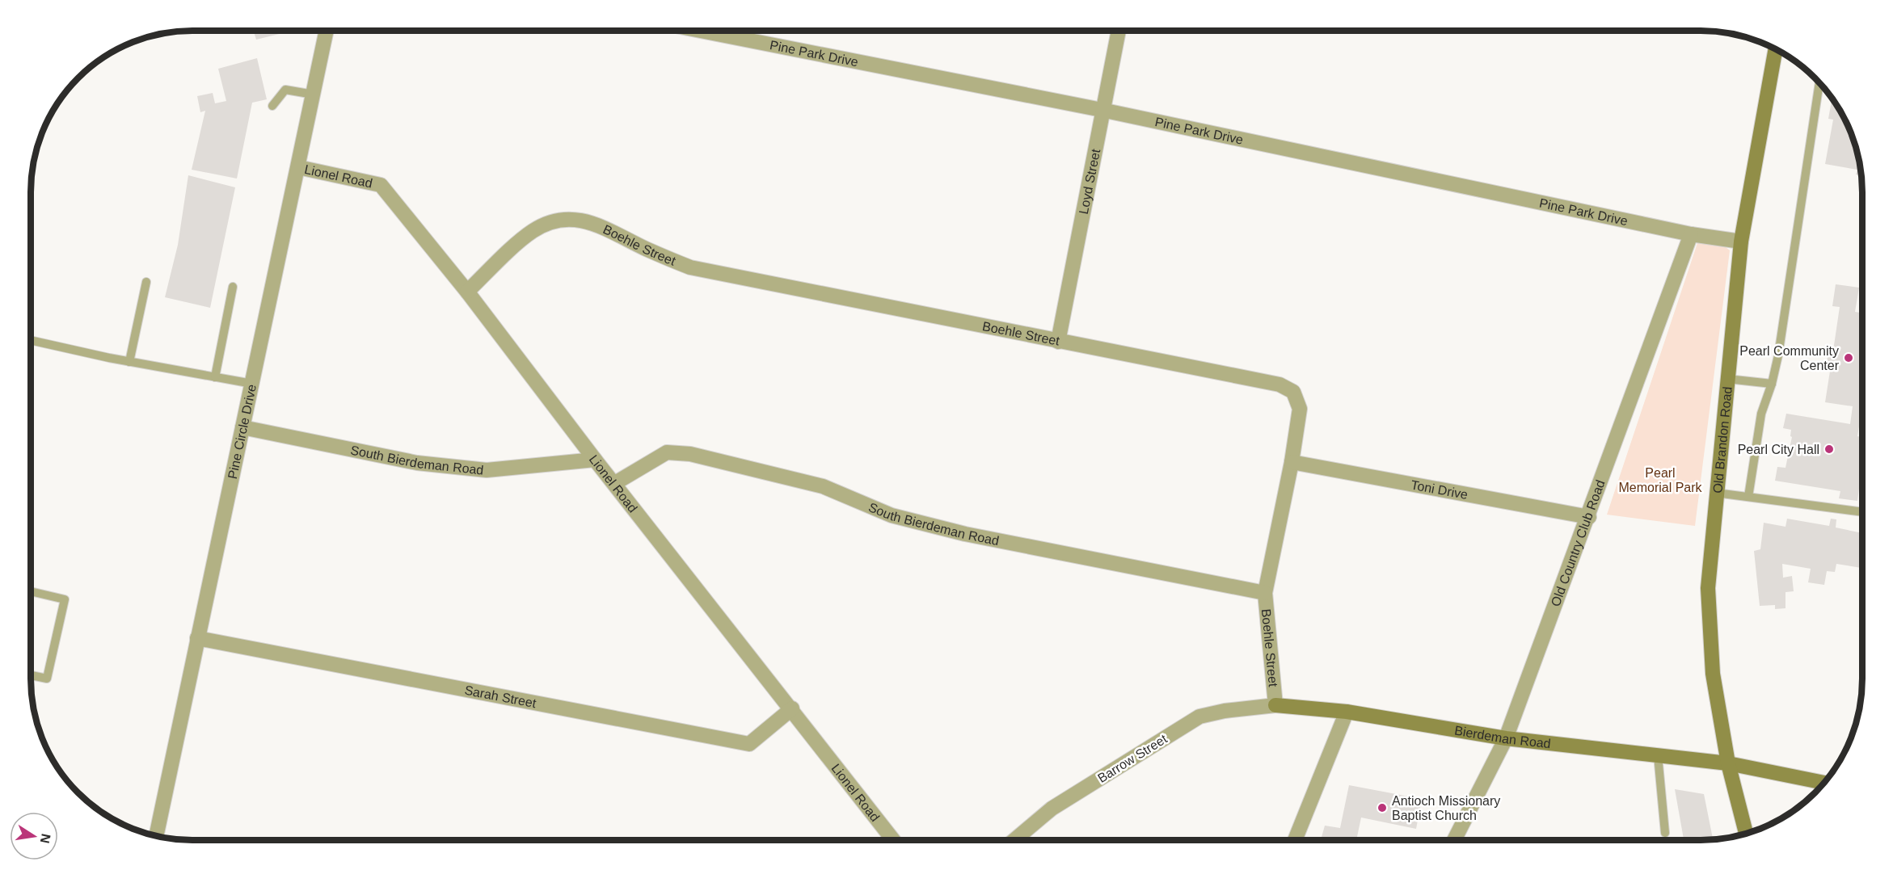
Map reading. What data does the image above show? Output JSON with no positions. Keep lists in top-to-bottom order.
{
  "streets": {
    "street": [
      "Pine Park Drive",
      "Lionel Road",
      "Loyd Street",
      "Boehle Street",
      "Pine Circle Drive",
      "Old Brandon Road",
      "South Bierdeman Road",
      "Toni Drive",
      "Old Country Club Road",
      "Sarah Street",
      "Bierdeman Road",
      "Barrow Street"
    ]
  },
  "crossings": [
    ["Pine Park Drive", "Loyd Street"],
    ["Pine Park Drive", "Old Brandon Road"],
    ["Pine Park Drive", "Old Country Club Road"],
    ["Lionel Road", "Boehle Street"],
    ["Lionel Road", "Pine Circle Drive"],
    ["Lionel Road", "South Bierdeman Road"],
    ["Lionel Road", "Sarah Street"],
    ["Loyd Street", "Boehle Street"],
    ["Boehle Street", "South Bierdeman Road"],
    ["Boehle Street", "Toni Drive"],
    ["Boehle Street", "Bierdeman Road"],
    ["Boehle Street", "Barrow Street"],
    ["Pine Circle Drive", "South Bierdeman Road"],
    ["Pine Circle Drive", "Sarah Street"],
    ["Old Brandon Road", "Bierdeman Road"],
    ["Toni Drive", "Old Country Club Road"],
    ["Old Country Club Road", "Bierdeman Road"],
    ["Bierdeman Road", "Barrow Street"]
  ],
  "parks": ["Pearl Memorial Park"],
  "places": ["Pearl Community Center", "Pearl City Hall", "Antioch Missionary Baptist Church"],
  "north": "right"
}
